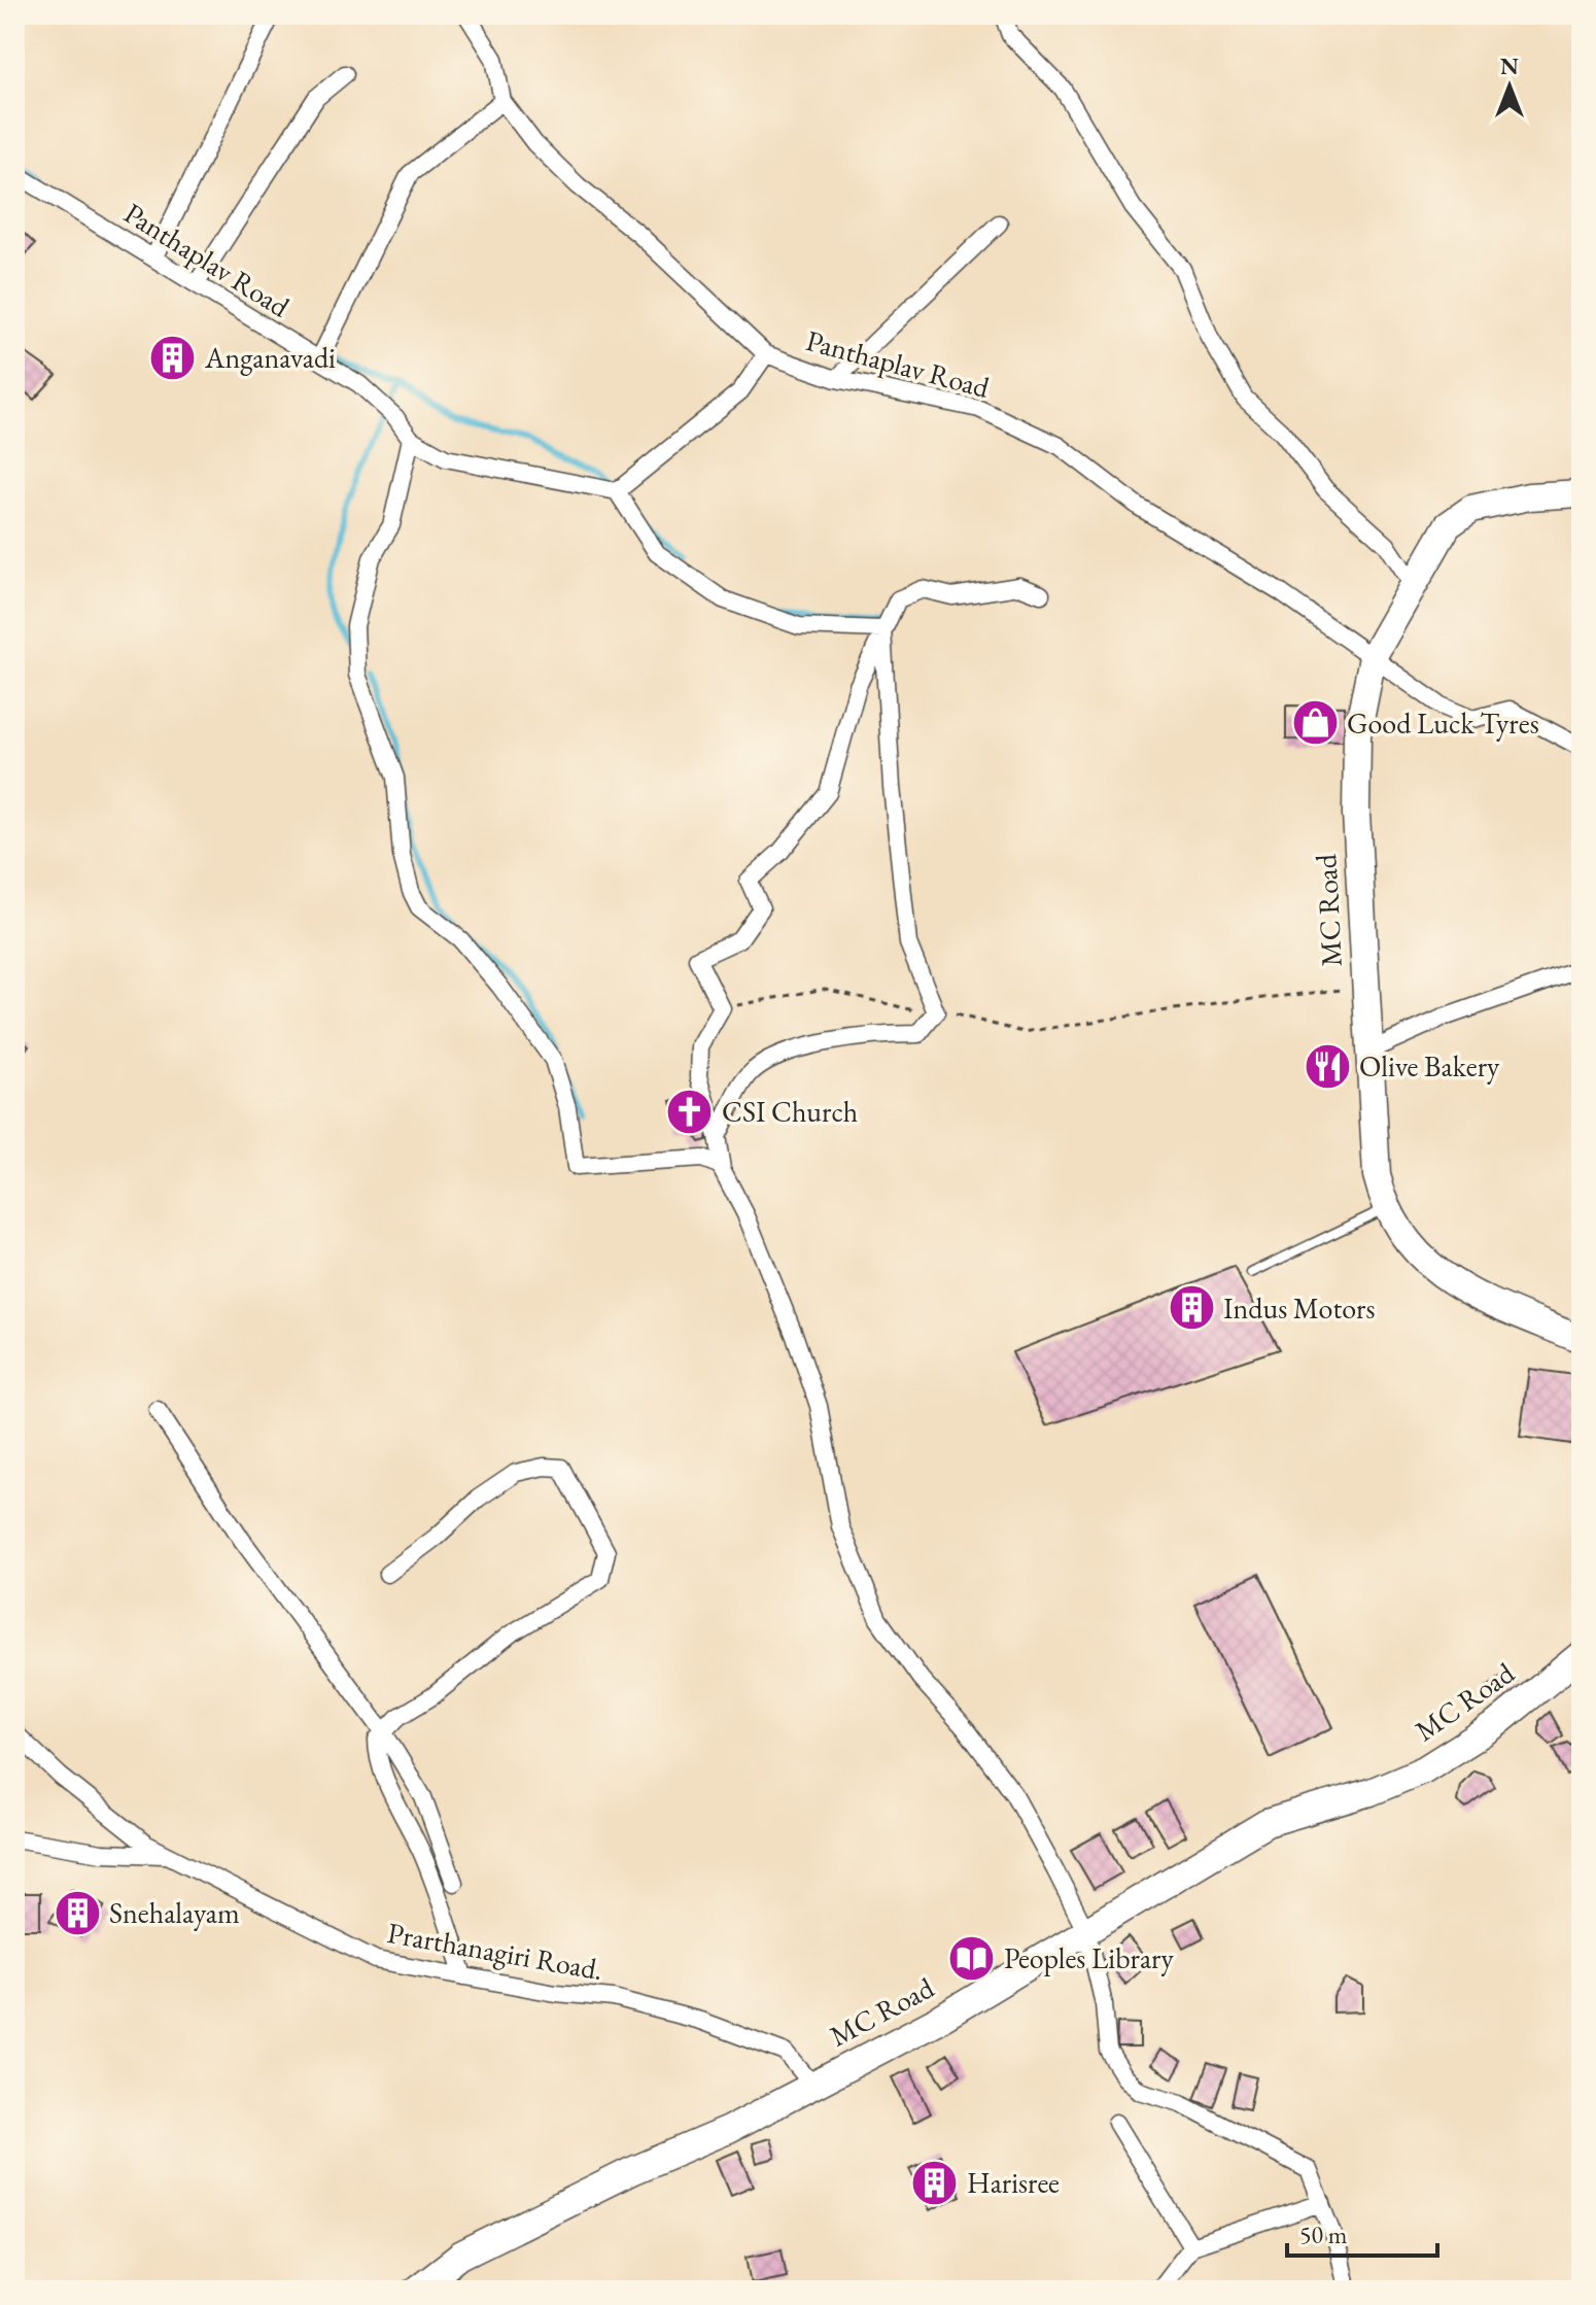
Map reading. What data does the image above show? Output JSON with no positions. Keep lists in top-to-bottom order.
{
  "streets": {
    "main road": ["MC Road"],
    "street": ["Panthaplav Road", "Prarthanagiri Road."]
  },
  "crossings": [
    ["Panthaplav Road", "MC Road"],
    ["MC Road", "Prarthanagiri Road."]
  ],
  "places": {
    "building": [
      "Anganavadi",
      "Indus Motors",
      "Snehalayam",
      "Harisree"
    ],
    "shop": ["Good Luck Tyres"],
    "restaurant": ["Olive Bakery"],
    "church": ["CSI Church"],
    "library": ["Peoples Library"]
  },
  "scale_bar": "50 m",
  "north": "top"
}
